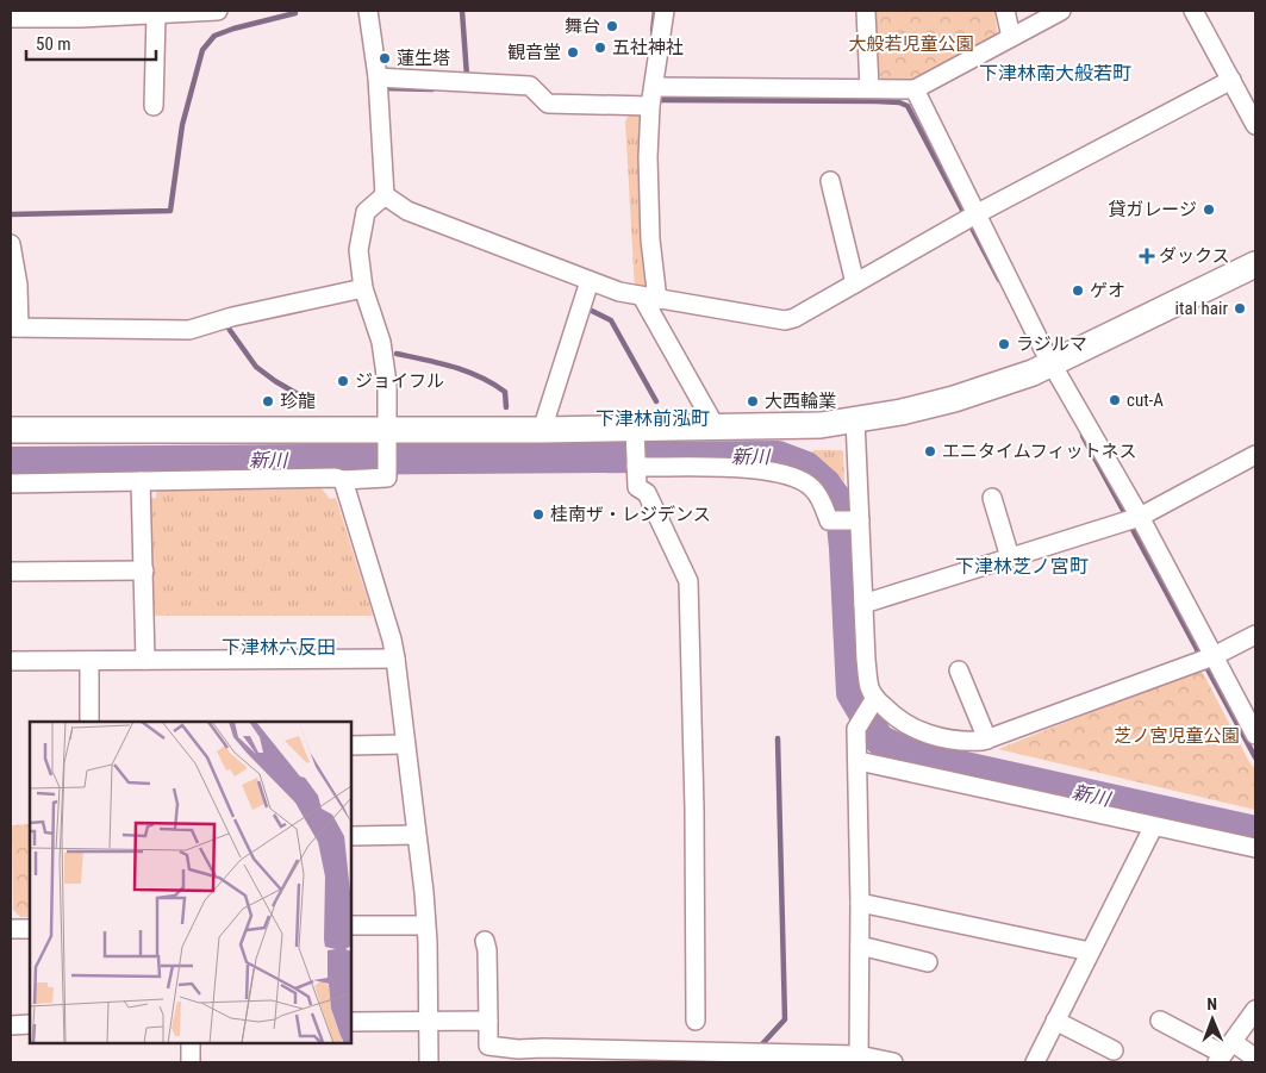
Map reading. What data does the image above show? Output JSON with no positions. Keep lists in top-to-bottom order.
{
  "districts": [
    "下津林南大般若町",
    "下津林前泓町",
    "下津林芝ノ宮町",
    "下津林六反田"
  ],
  "water": ["新川"],
  "parks": ["大般若児童公園", "芝ノ宮児童公園"],
  "places": {
    "other": [
      "舞台",
      "五社神社",
      "観音堂",
      "蓮生塔",
      "貸ガレージ",
      "ゲオ",
      "ital hair",
      "ラジルマ",
      "ジョイフル",
      "cut-A",
      "珍龍",
      "大西輪業",
      "エニタイムフィットネス",
      "桂南ザ・レジデンス"
    ],
    "health": ["ダックス"]
  },
  "scale_bar": "50 m",
  "north": "top"
}
